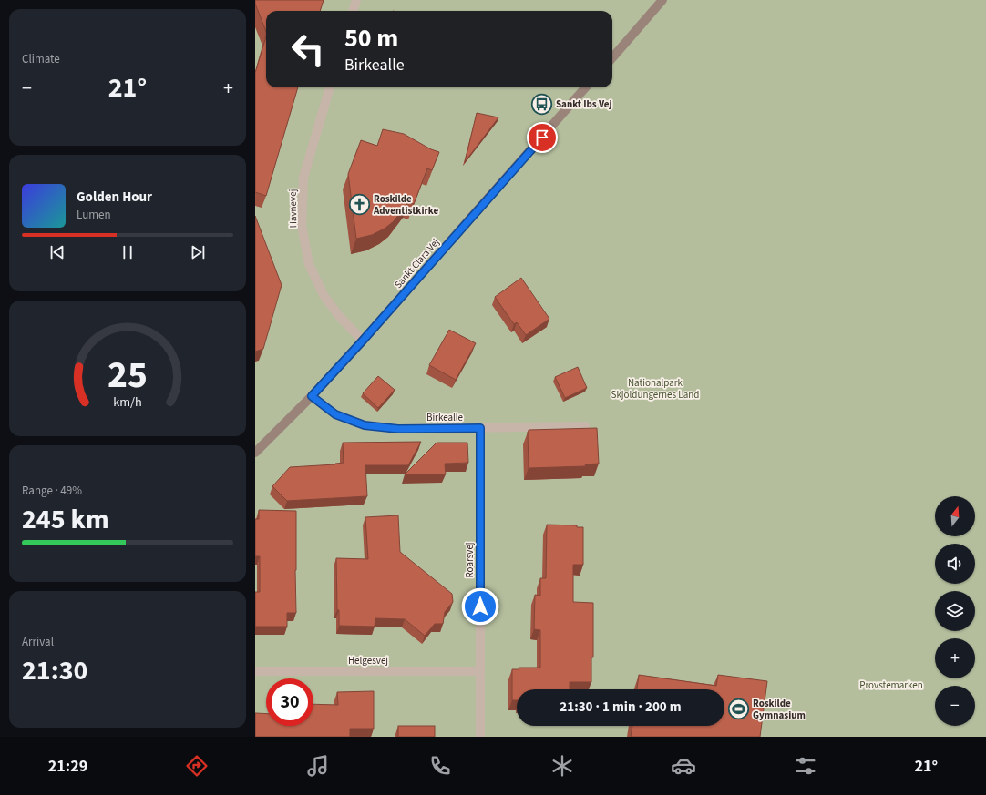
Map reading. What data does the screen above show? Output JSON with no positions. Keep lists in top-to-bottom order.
{
  "streets": {
    "main road": ["Sankt Clara Vej"],
    "street": [
      "Havnevej",
      "Birkealle",
      "Roarsvej",
      "Helgesvej"
    ]
  },
  "crossings": [
    ["Havnevej", "Sankt Clara Vej"],
    ["Sankt Clara Vej", "Birkealle"],
    ["Birkealle", "Roarsvej"],
    ["Roarsvej", "Helgesvej"]
  ],
  "parks": ["Nationalpark Skjoldungernes Land", "Provstemarken"],
  "places": {
    "bus stop": ["Sankt Ibs Vej"],
    "church": ["Roskilde Adventistkirke"],
    "sports": ["Roskilde Gymnasium"]
  },
  "north": "top",
  "page": {
    "tile": [
      "Climate",
      ["Range · 49%", "245 km"],
      ["Arrival", "21:30"]
    ],
    "turn": ["50 m", "Birkealle"],
    "heat": ["−", "21°", "+"],
    "song": ["Golden Hour", "Lumen"],
    "map_buttons": ["+", "−"],
    "limit": "30",
    "trip": "21:30 · 1 min · 200 m",
    "tabs": ["21:29", "21°"],
    "gauge": ["25", "km/h"]
  }
}
